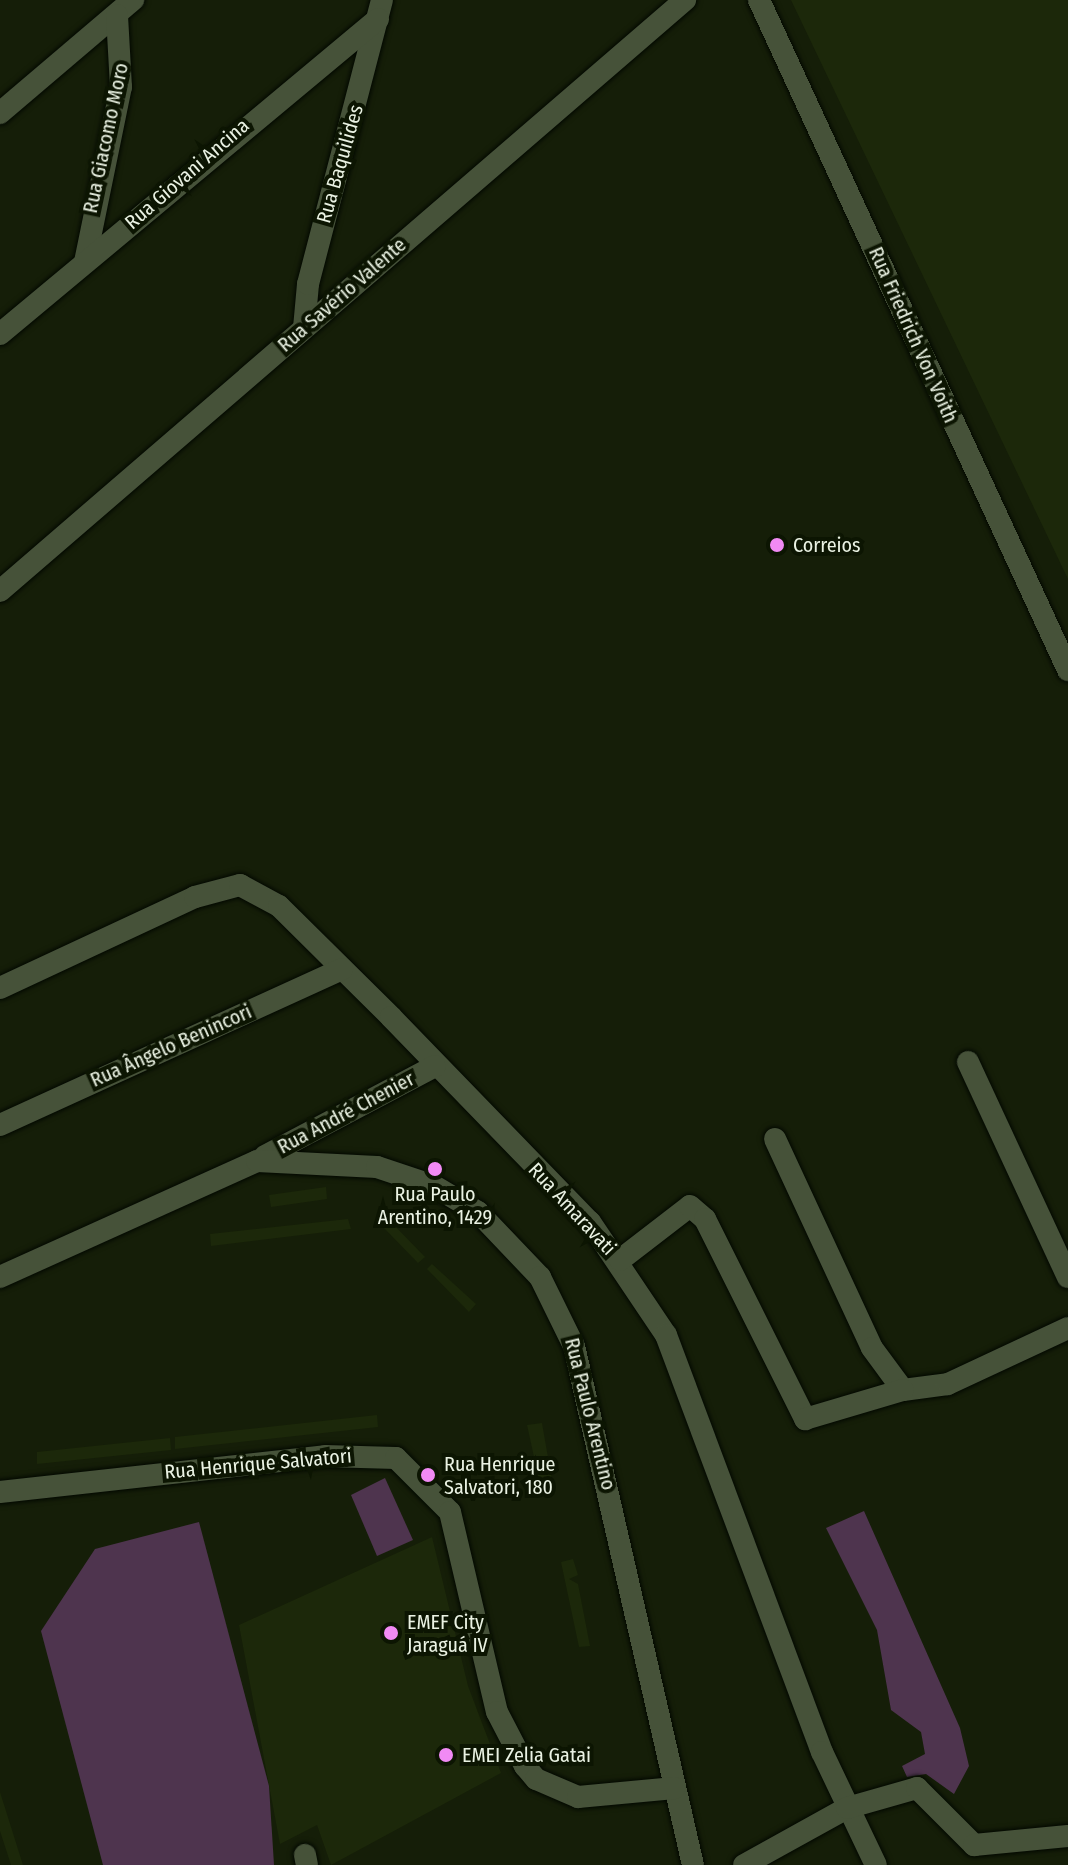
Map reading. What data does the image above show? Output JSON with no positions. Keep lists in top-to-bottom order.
{
  "streets": {
    "street": [
      "Rua Giacomo Moro",
      "Rua Baquilides",
      "Rua Giovani Ancina",
      "Rua Savério Valente",
      "Rua Friedrich Von Voith",
      "Rua Ângelo Benincori",
      "Rua André Chenier",
      "Rua Amaravati",
      "Rua Paulo Arentino",
      "Rua Henrique Salvatori"
    ]
  },
  "crossings": [
    ["Rua Giacomo Moro", "Rua Giovani Ancina"],
    ["Rua Baquilides", "Rua Giovani Ancina"],
    ["Rua Baquilides", "Rua Savério Valente"],
    ["Rua Ângelo Benincori", "Rua Amaravati"],
    ["Rua André Chenier", "Rua Amaravati"],
    ["Rua André Chenier", "Rua Paulo Arentino"],
    ["Rua Paulo Arentino", "Rua Henrique Salvatori"]
  ],
  "places": [
    "Correios",
    "Rua Paulo Arentino, 1429",
    "Rua Henrique Salvatori, 180",
    "EMEF City Jaraguá IV",
    "EMEI Zelia Gatai"
  ]
}
